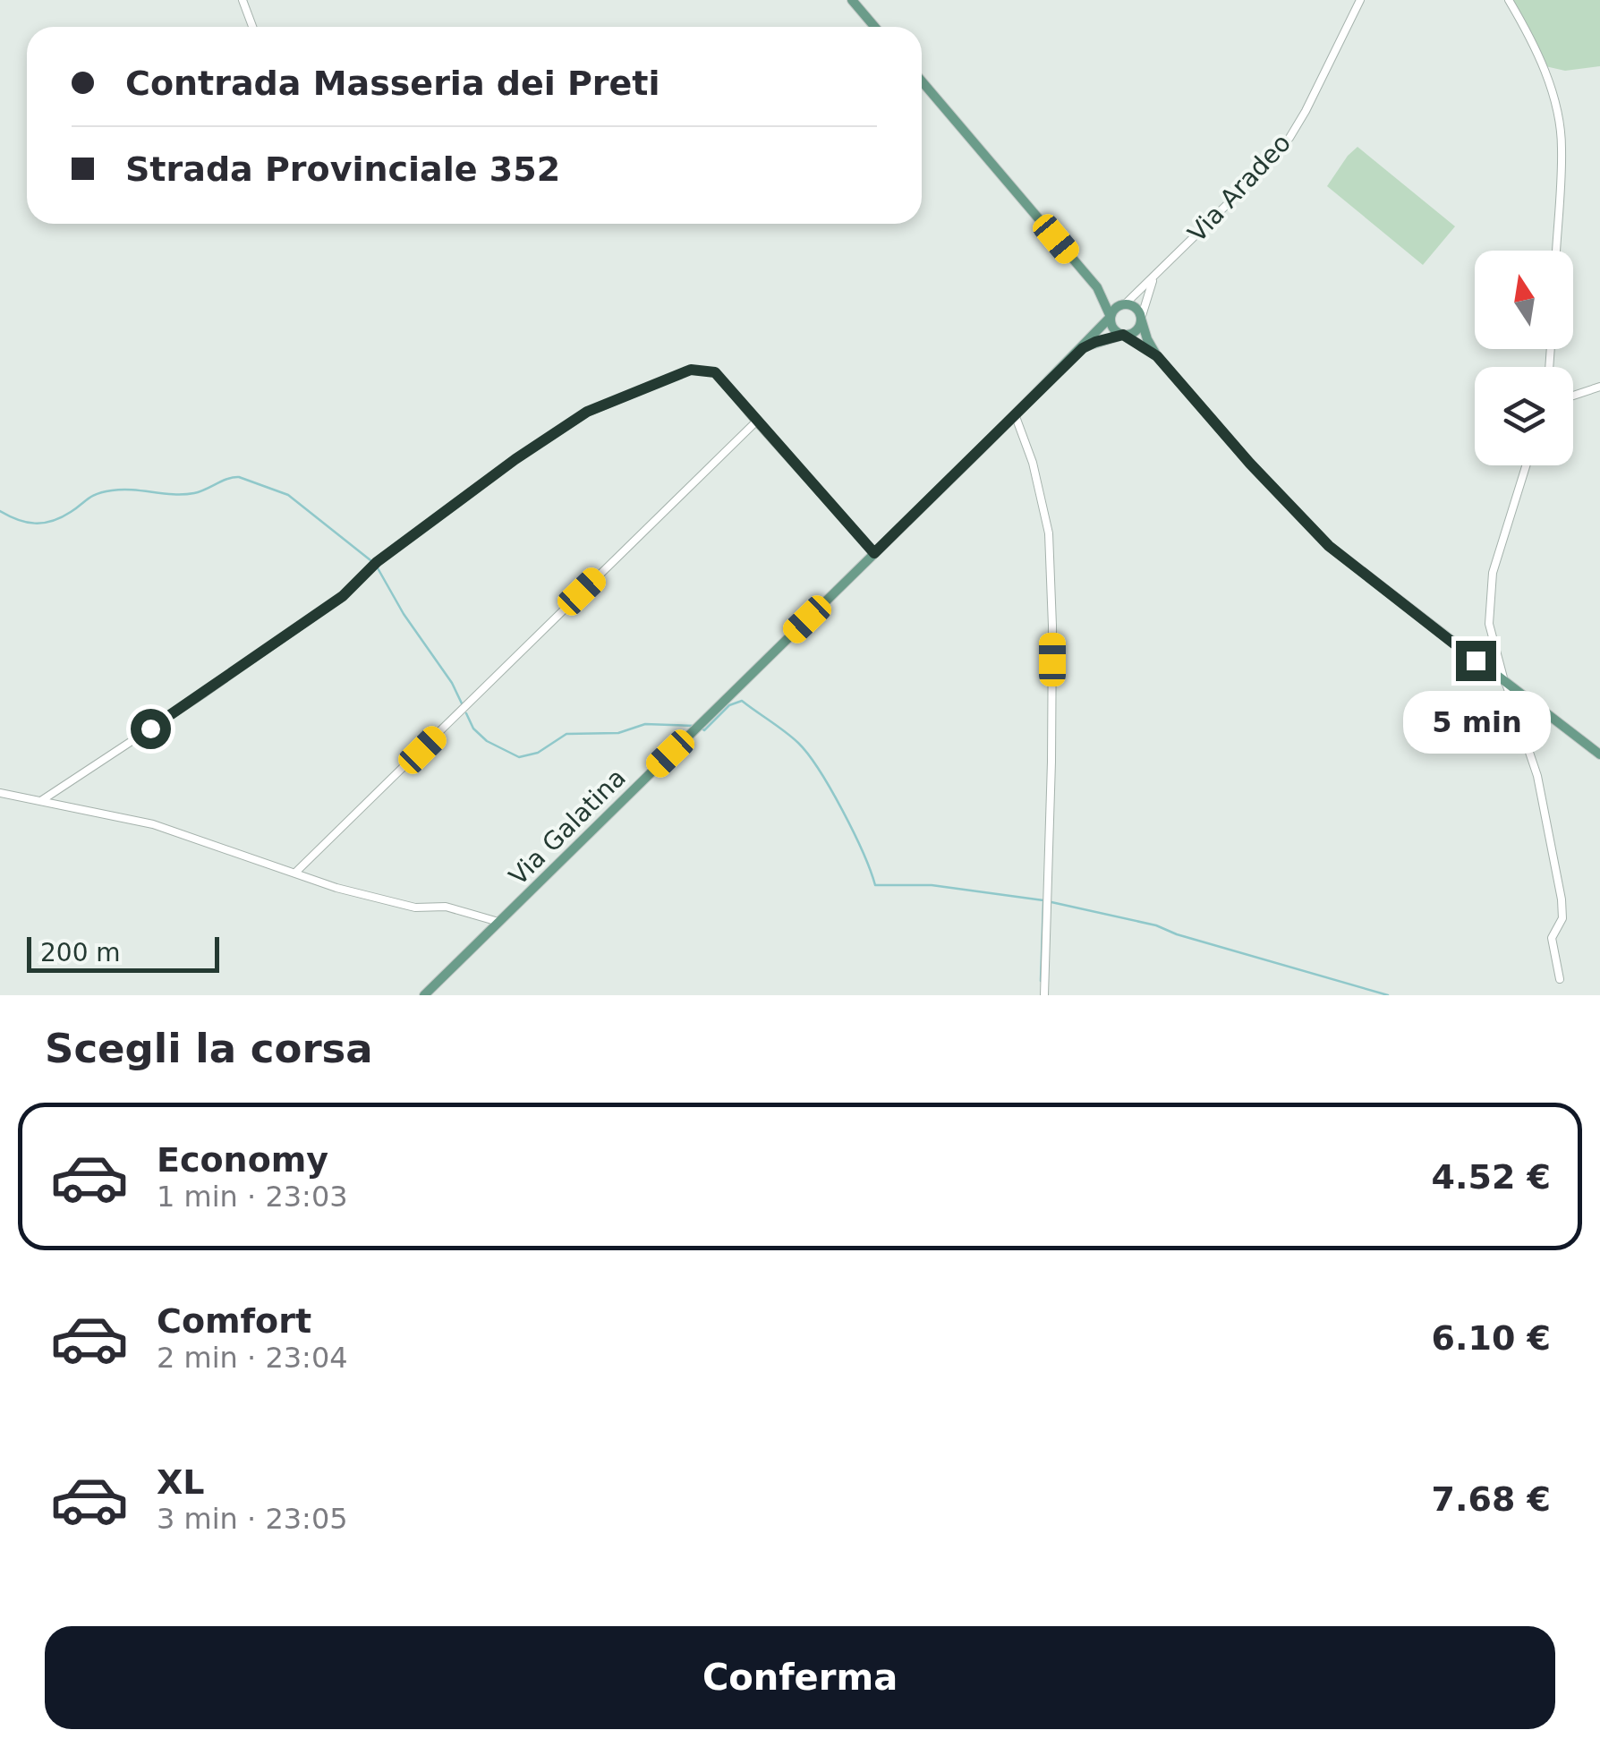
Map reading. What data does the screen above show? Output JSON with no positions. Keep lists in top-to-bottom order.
{
  "streets": {
    "main road": ["Via Galatina"],
    "street": ["Via Aradeo"]
  },
  "crossings": [
    ["Via Aradeo", "Via Galatina"]
  ],
  "scale_bar": "200 m",
  "north": "top",
  "page": {
    "banner": ["Contrada Masseria dei Preti", "Strada Provinciale 352"],
    "bubble": "5 min",
    "scale": "200 m",
    "heading": "Scegli la corsa",
    "list": [
      {
        "name": "Economy",
        "note": "1 min · 23:03",
        "value": "4.52 €"
      },
      {
        "name": "Comfort",
        "note": "2 min · 23:04",
        "value": "6.10 €"
      },
      {
        "name": "XL",
        "note": "3 min · 23:05",
        "value": "7.68 €"
      }
    ],
    "buttons": "Conferma"
  }
}
